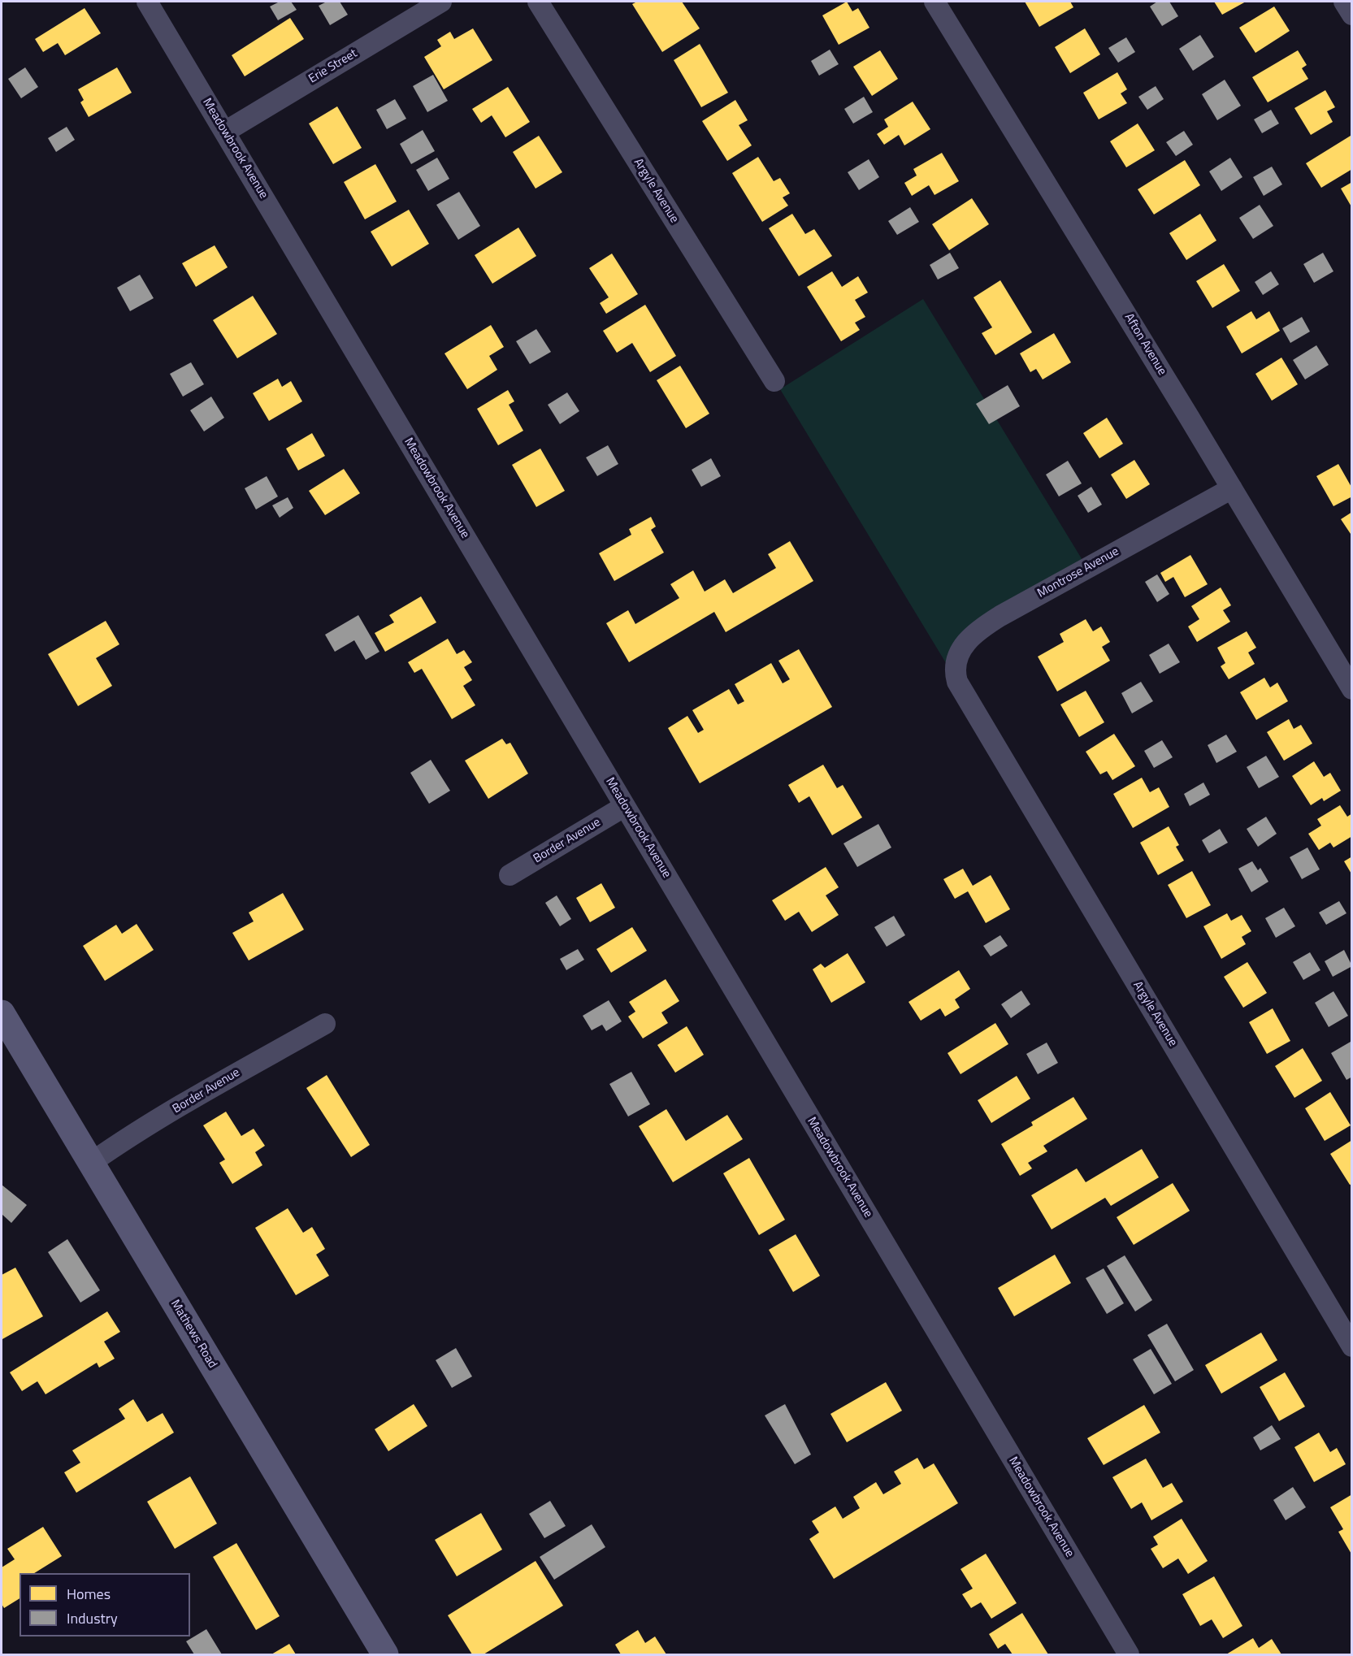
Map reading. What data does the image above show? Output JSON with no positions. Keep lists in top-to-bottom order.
{
  "streets": {
    "street": [
      "Erie Street",
      "Meadowbrook Avenue",
      "Argyle Avenue",
      "Afton Avenue",
      "Montrose Avenue",
      "Border Avenue",
      "Mathews Road"
    ]
  },
  "crossings": [
    ["Erie Street", "Meadowbrook Avenue"],
    ["Meadowbrook Avenue", "Border Avenue"],
    ["Argyle Avenue", "Montrose Avenue"],
    ["Afton Avenue", "Montrose Avenue"],
    ["Border Avenue", "Mathews Road"]
  ],
  "legend": ["Homes", "Industry"]
}
